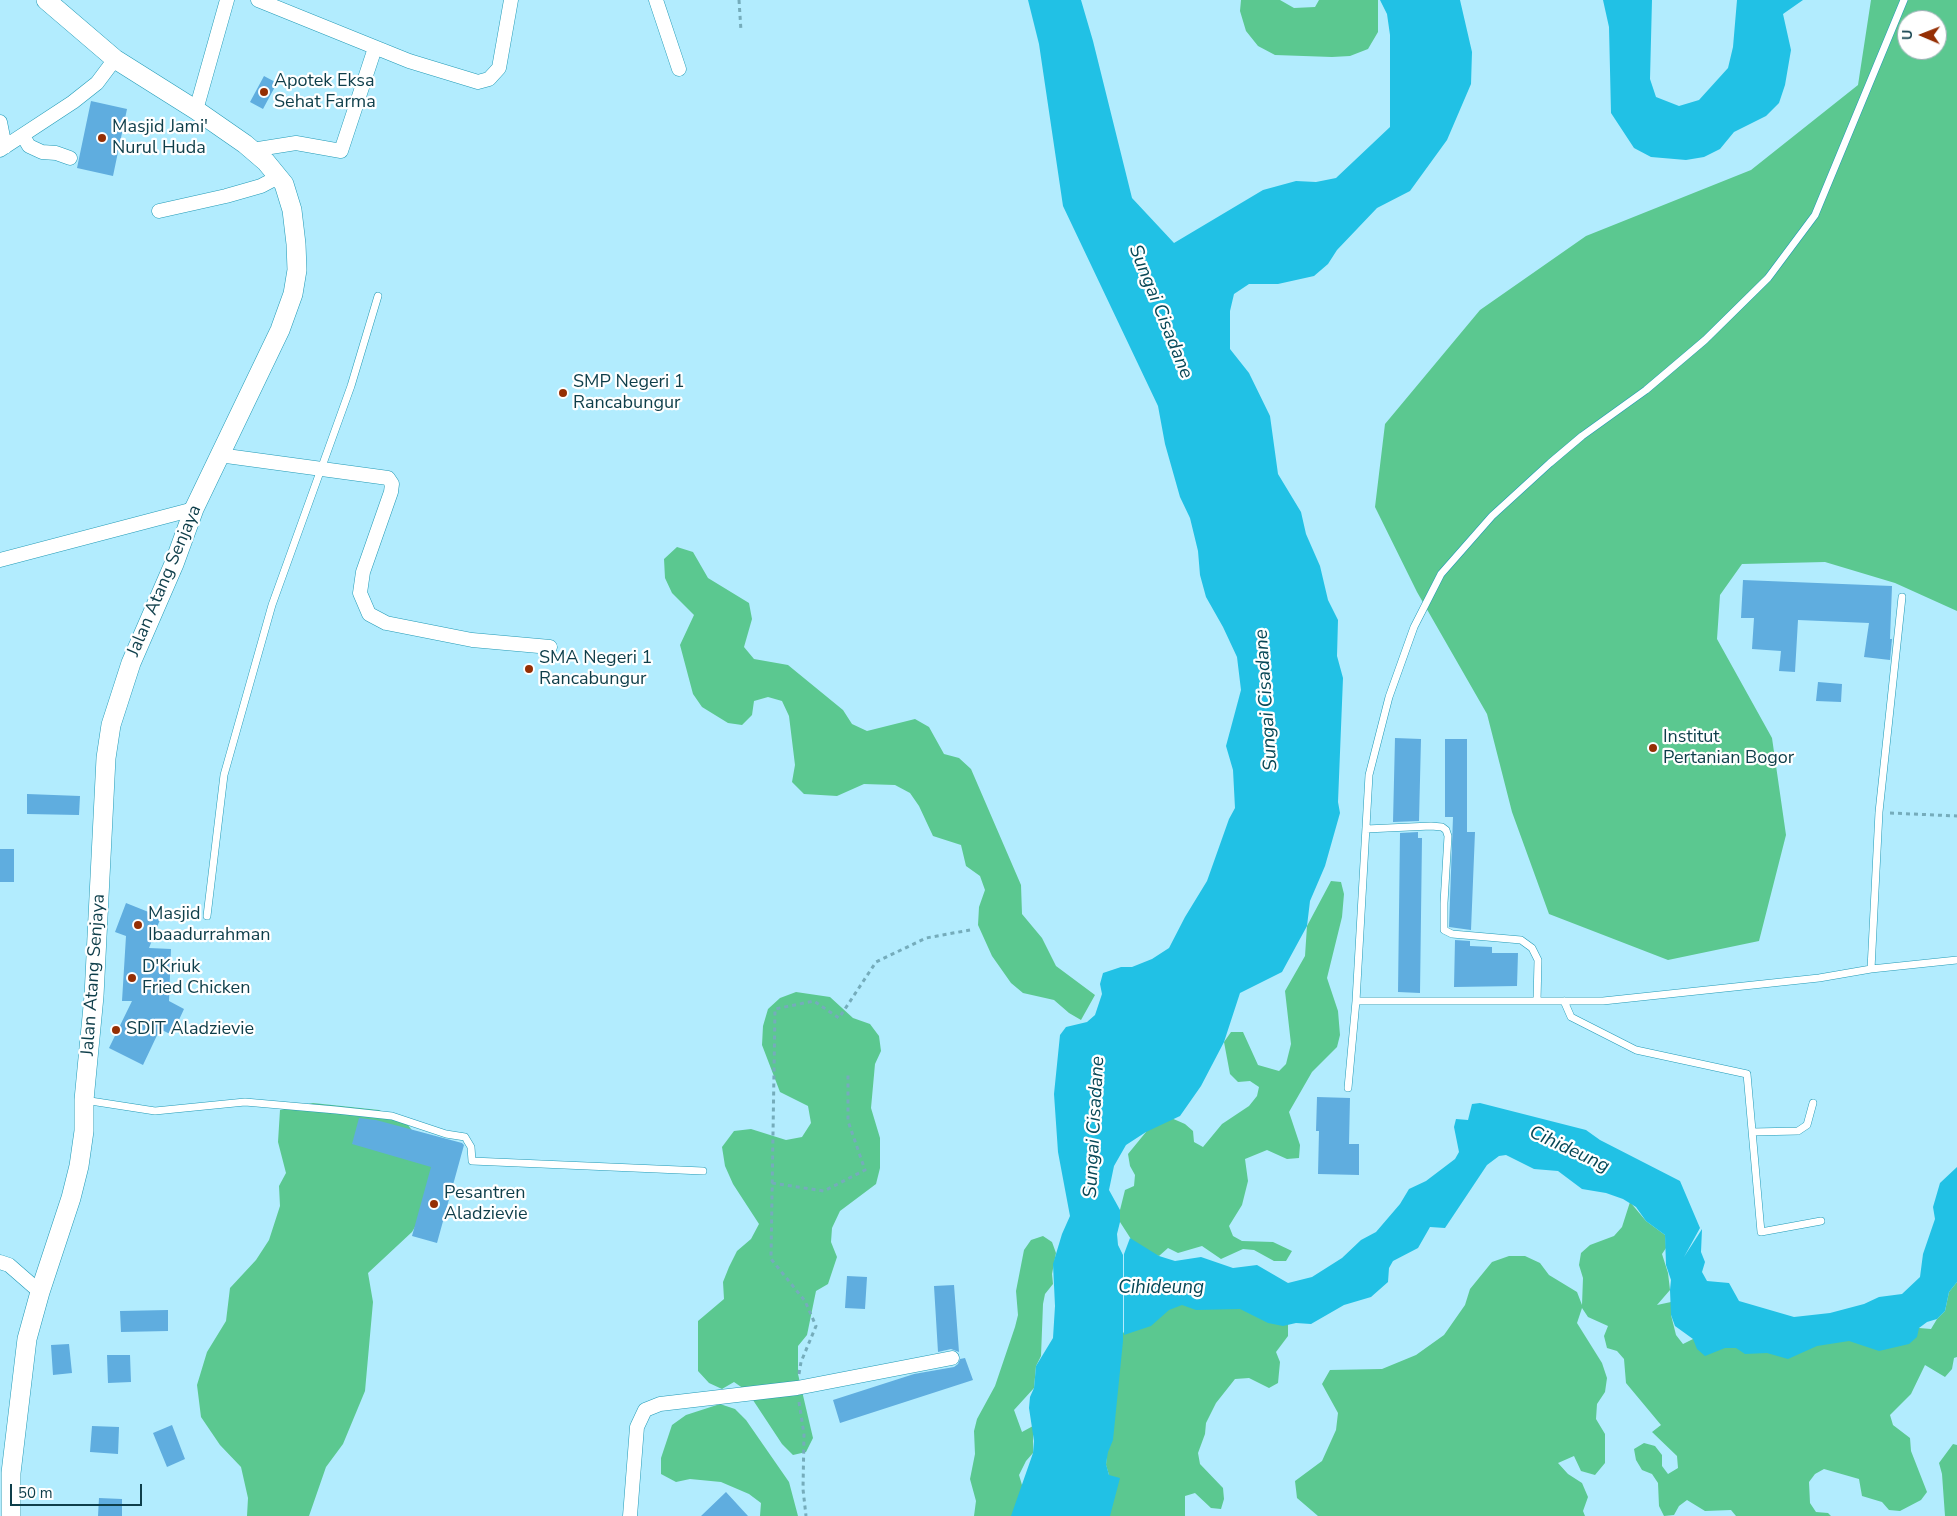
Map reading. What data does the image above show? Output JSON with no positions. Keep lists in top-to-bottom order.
{
  "streets": {
    "main road": ["Jalan Atang Senjaya"]
  },
  "water": ["Sungai Cisadane", "Cihideung"],
  "places": [
    "Apotek Eksa Sehat Farma",
    "Masjid Jami' Nurul Huda",
    "SMP Negeri 1 Rancabungur",
    "SMA Negeri 1 Rancabungur",
    "Institut Pertanian Bogor",
    "Masjid Ibaadurrahman",
    "D'Kriuk Fried Chicken",
    "SDIT Aladzievie",
    "Pesantren Aladzievie"
  ],
  "scale_bar": "50 m",
  "north": "left"
}
